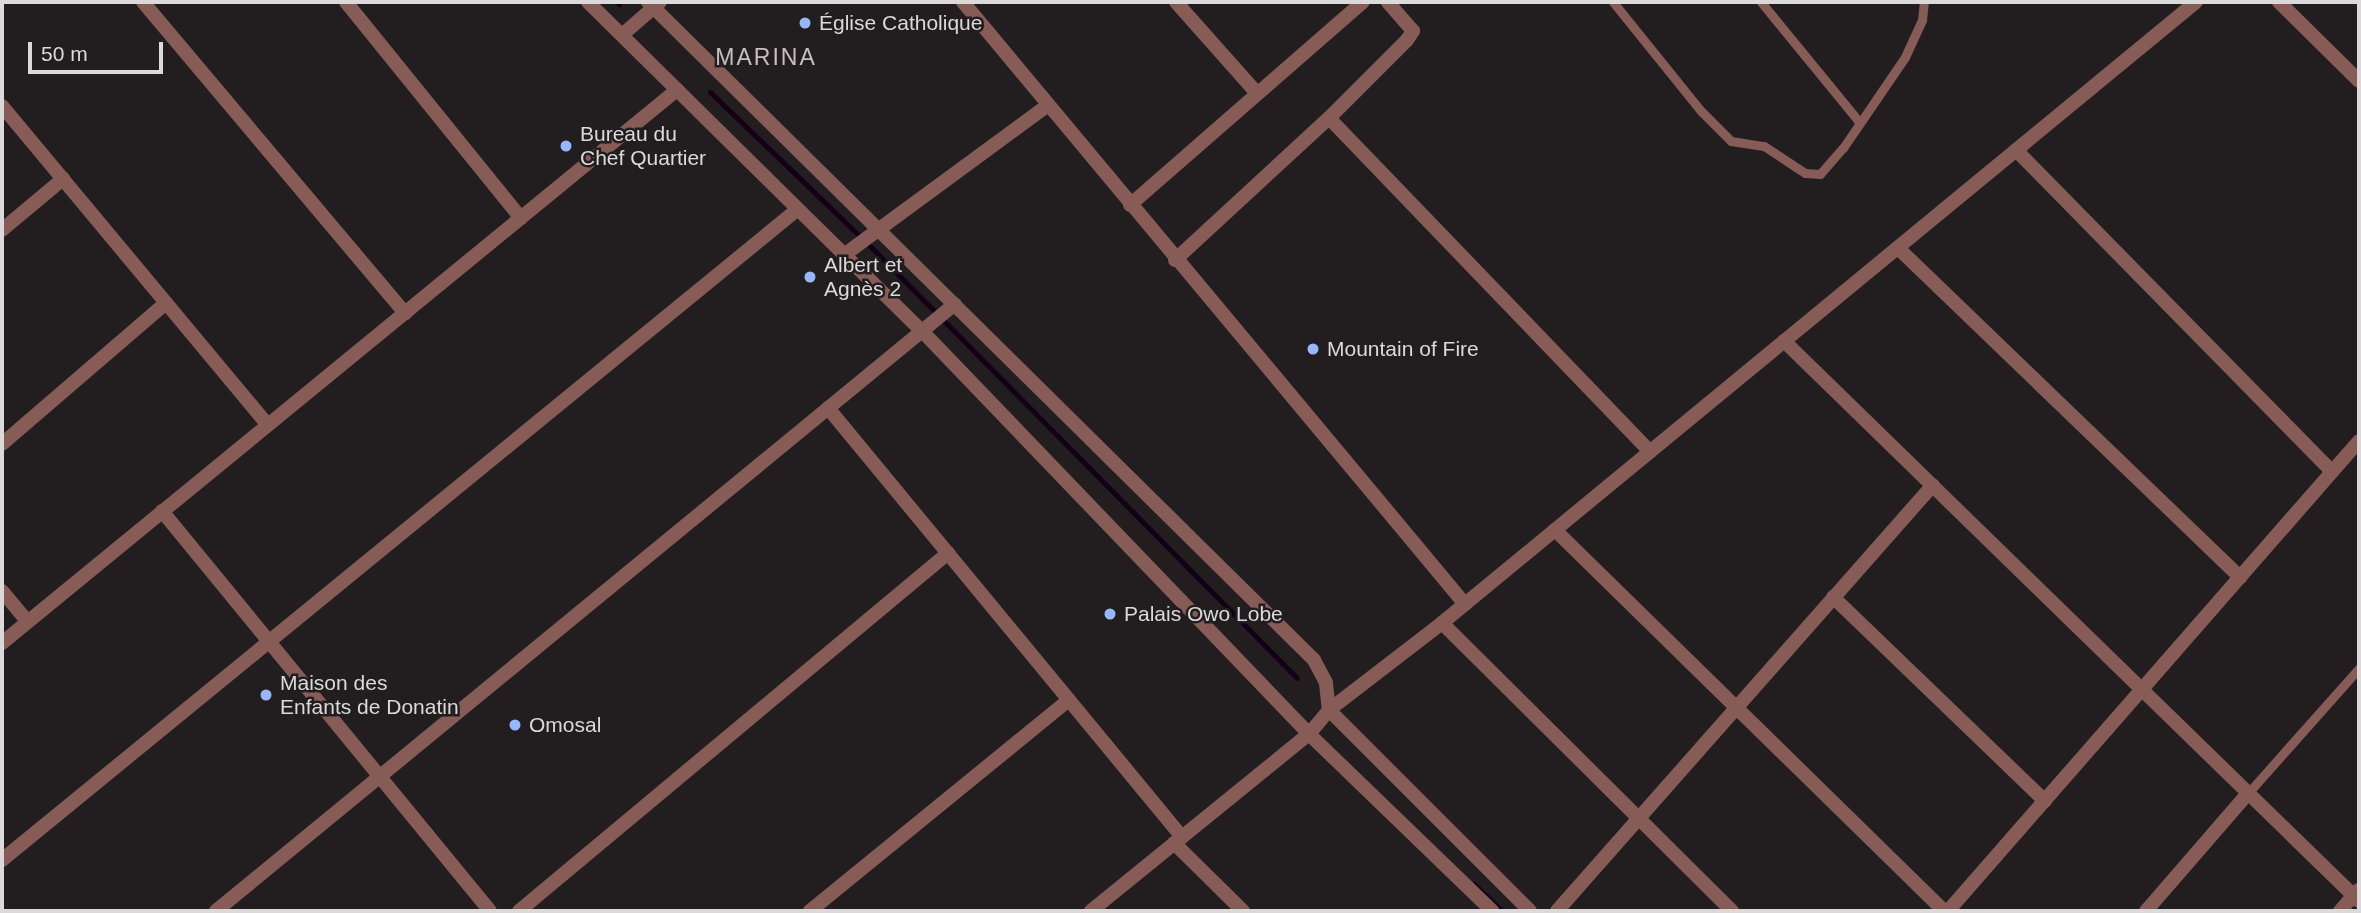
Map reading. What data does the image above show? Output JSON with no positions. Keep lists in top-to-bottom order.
{
  "districts": ["MARINA"],
  "places": [
    "Église Catholique",
    "Bureau du Chef Quartier",
    "Albert et Agnès 2",
    "Mountain of Fire",
    "Palais Owo Lobe",
    "Maison des Enfants de Donatin",
    "Omosal"
  ],
  "scale_bar": "50 m"
}
